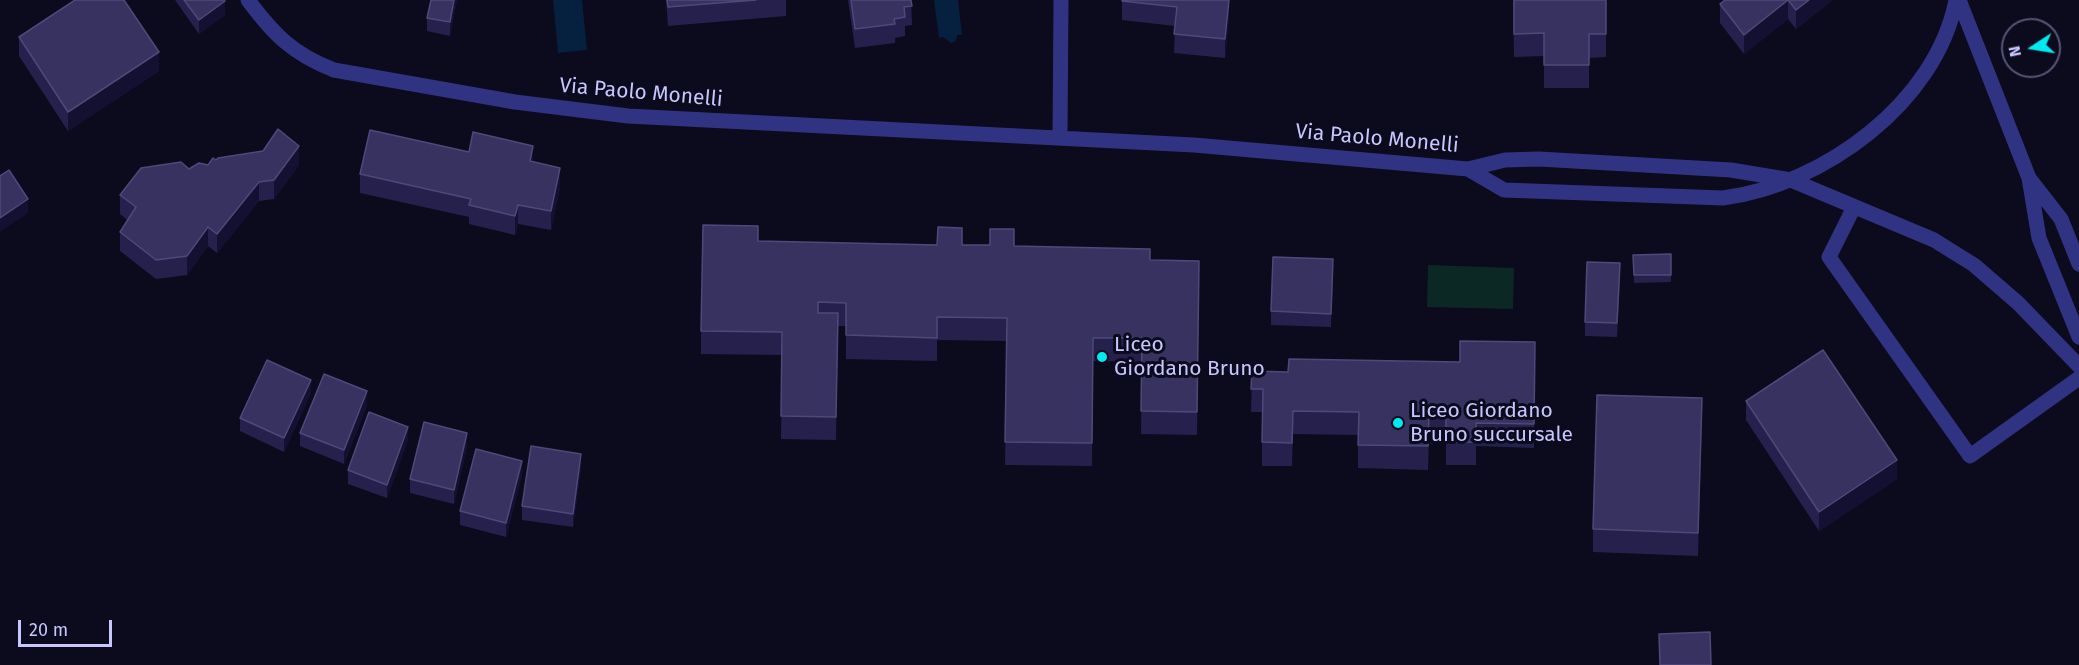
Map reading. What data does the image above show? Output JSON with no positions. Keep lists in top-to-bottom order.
{
  "streets": {
    "street": ["Via Paolo Monelli"]
  },
  "places": ["Liceo Giordano Bruno", "Liceo Giordano Bruno succursale"],
  "scale_bar": "20 m",
  "north": "left"
}
